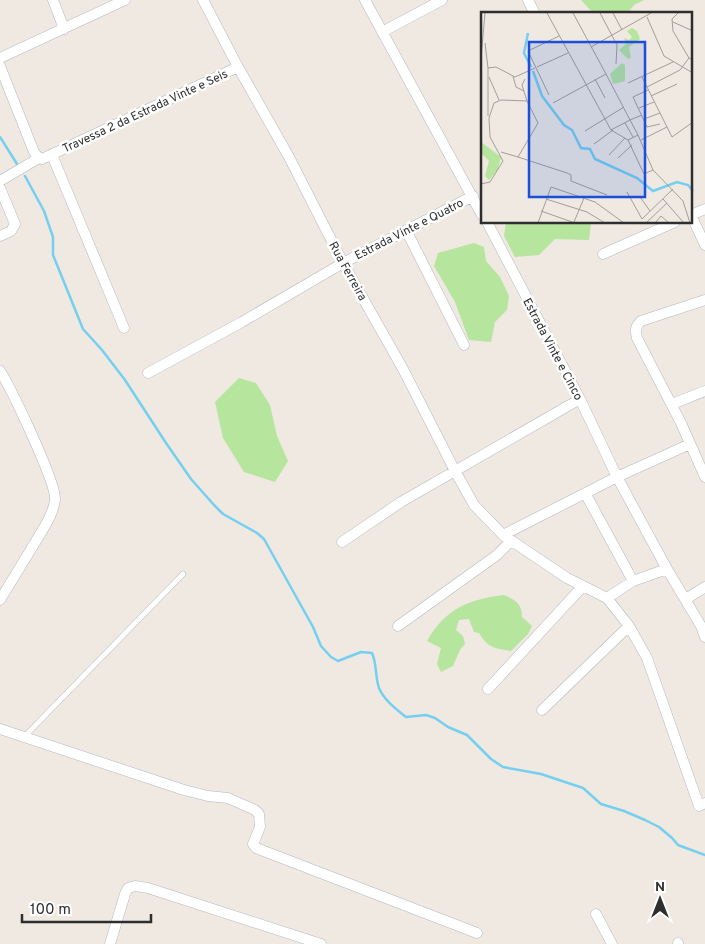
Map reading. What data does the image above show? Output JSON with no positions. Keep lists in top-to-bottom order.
{
  "streets": {
    "street": [
      "Travessa 2 da Estrada Vinte e Seis",
      "Estrada Vinte e Quatro",
      "Rua Ferreira",
      "Estrada Vinte e Cinco"
    ]
  },
  "crossings": [
    ["Travessa 2 da Estrada Vinte e Seis", "Rua Ferreira"],
    ["Estrada Vinte e Quatro", "Rua Ferreira"]
  ],
  "scale_bar": "100 m",
  "north": "top"
}
